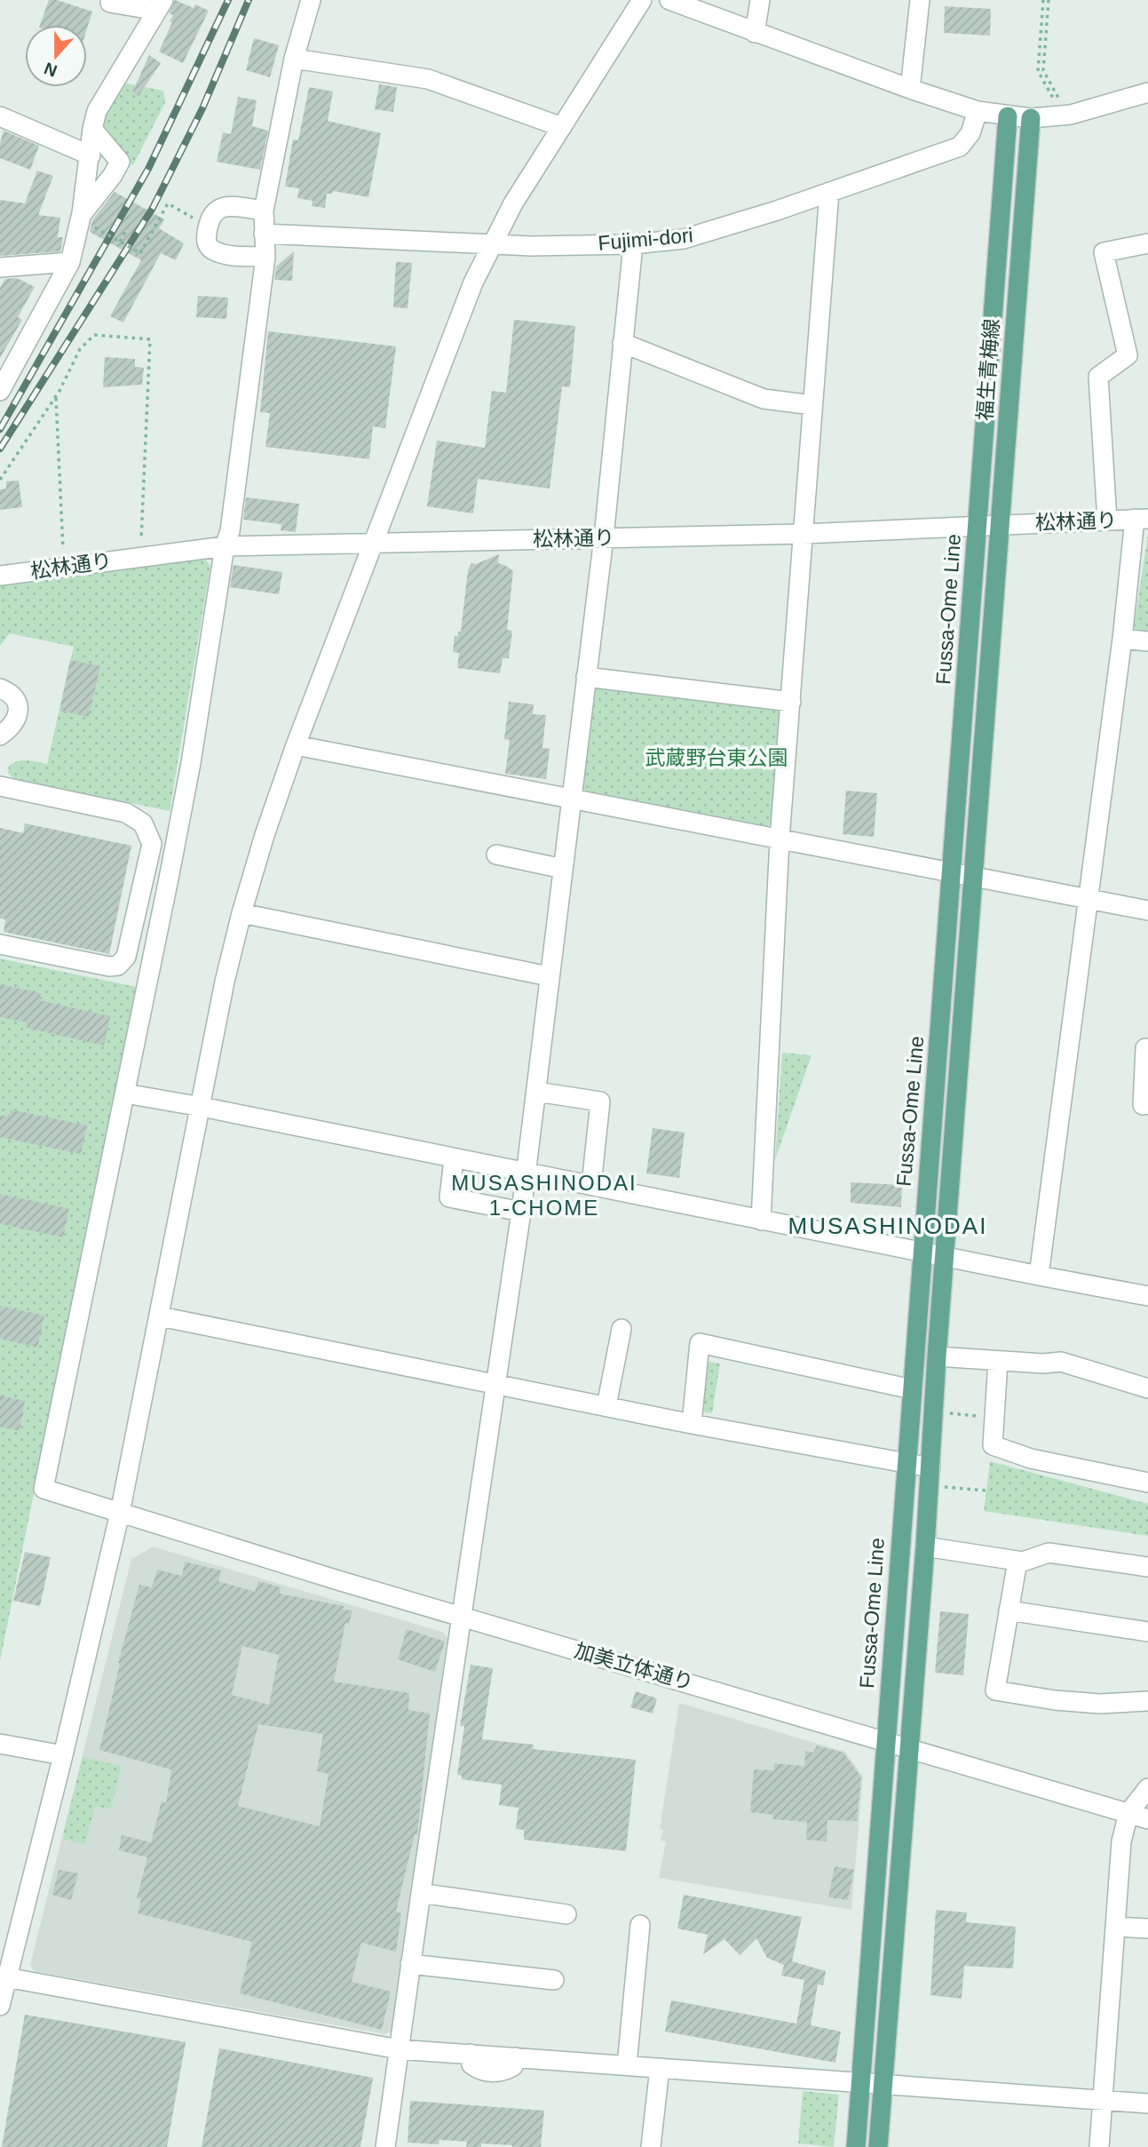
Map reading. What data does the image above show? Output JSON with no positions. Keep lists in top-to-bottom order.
{
  "streets": {
    "main road": ["福生青梅線", "Fussa-Ome Line"],
    "street": ["Fujimi-dori", "松林通り", "加美立体通り"]
  },
  "crossings": [
    ["福生青梅線", "松林通り"],
    ["松林通り", "Fussa-Ome Line"],
    ["Fussa-Ome Line", "加美立体通り"]
  ],
  "districts": ["MUSASHINODAI 1-CHOME", "MUSASHINODAI"],
  "parks": ["武蔵野台東公園"],
  "north": "bottom"
}
